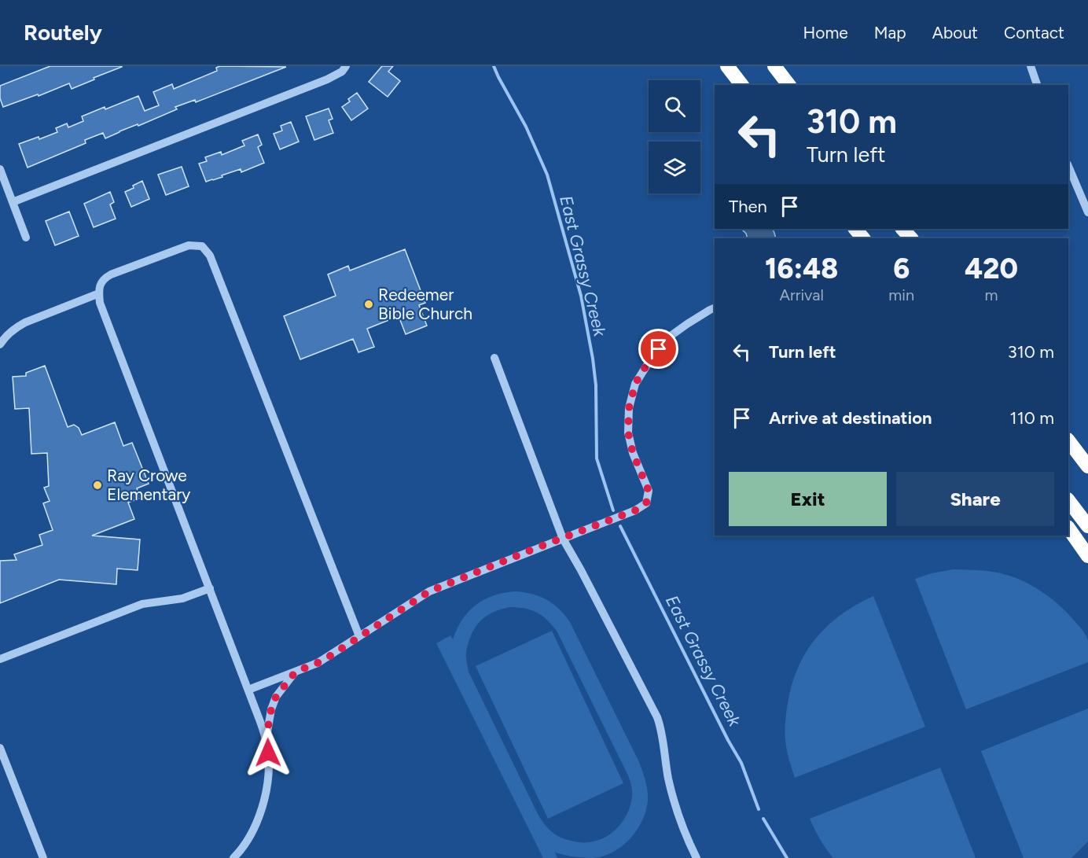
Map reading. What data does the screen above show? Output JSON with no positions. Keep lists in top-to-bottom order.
{
  "water": ["East Grassy Creek"],
  "places": ["Redeemer Bible Church", "Ray Crowe Elementary"],
  "page": {
    "header": "Routely",
    "nav": [
      "Home",
      "Map",
      "About",
      "Contact"
    ],
    "turn": ["310 m", "Turn left"],
    "then": "Then",
    "eta": [
      "16:48",
      "Arrival",
      "6",
      "min",
      "420",
      "m"
    ],
    "list": [
      {
        "name": "Turn left",
        "value": "310 m"
      },
      {
        "name": "Arrive at destination",
        "value": "110 m"
      }
    ],
    "buttons": ["Exit", "Share"]
  }
}
